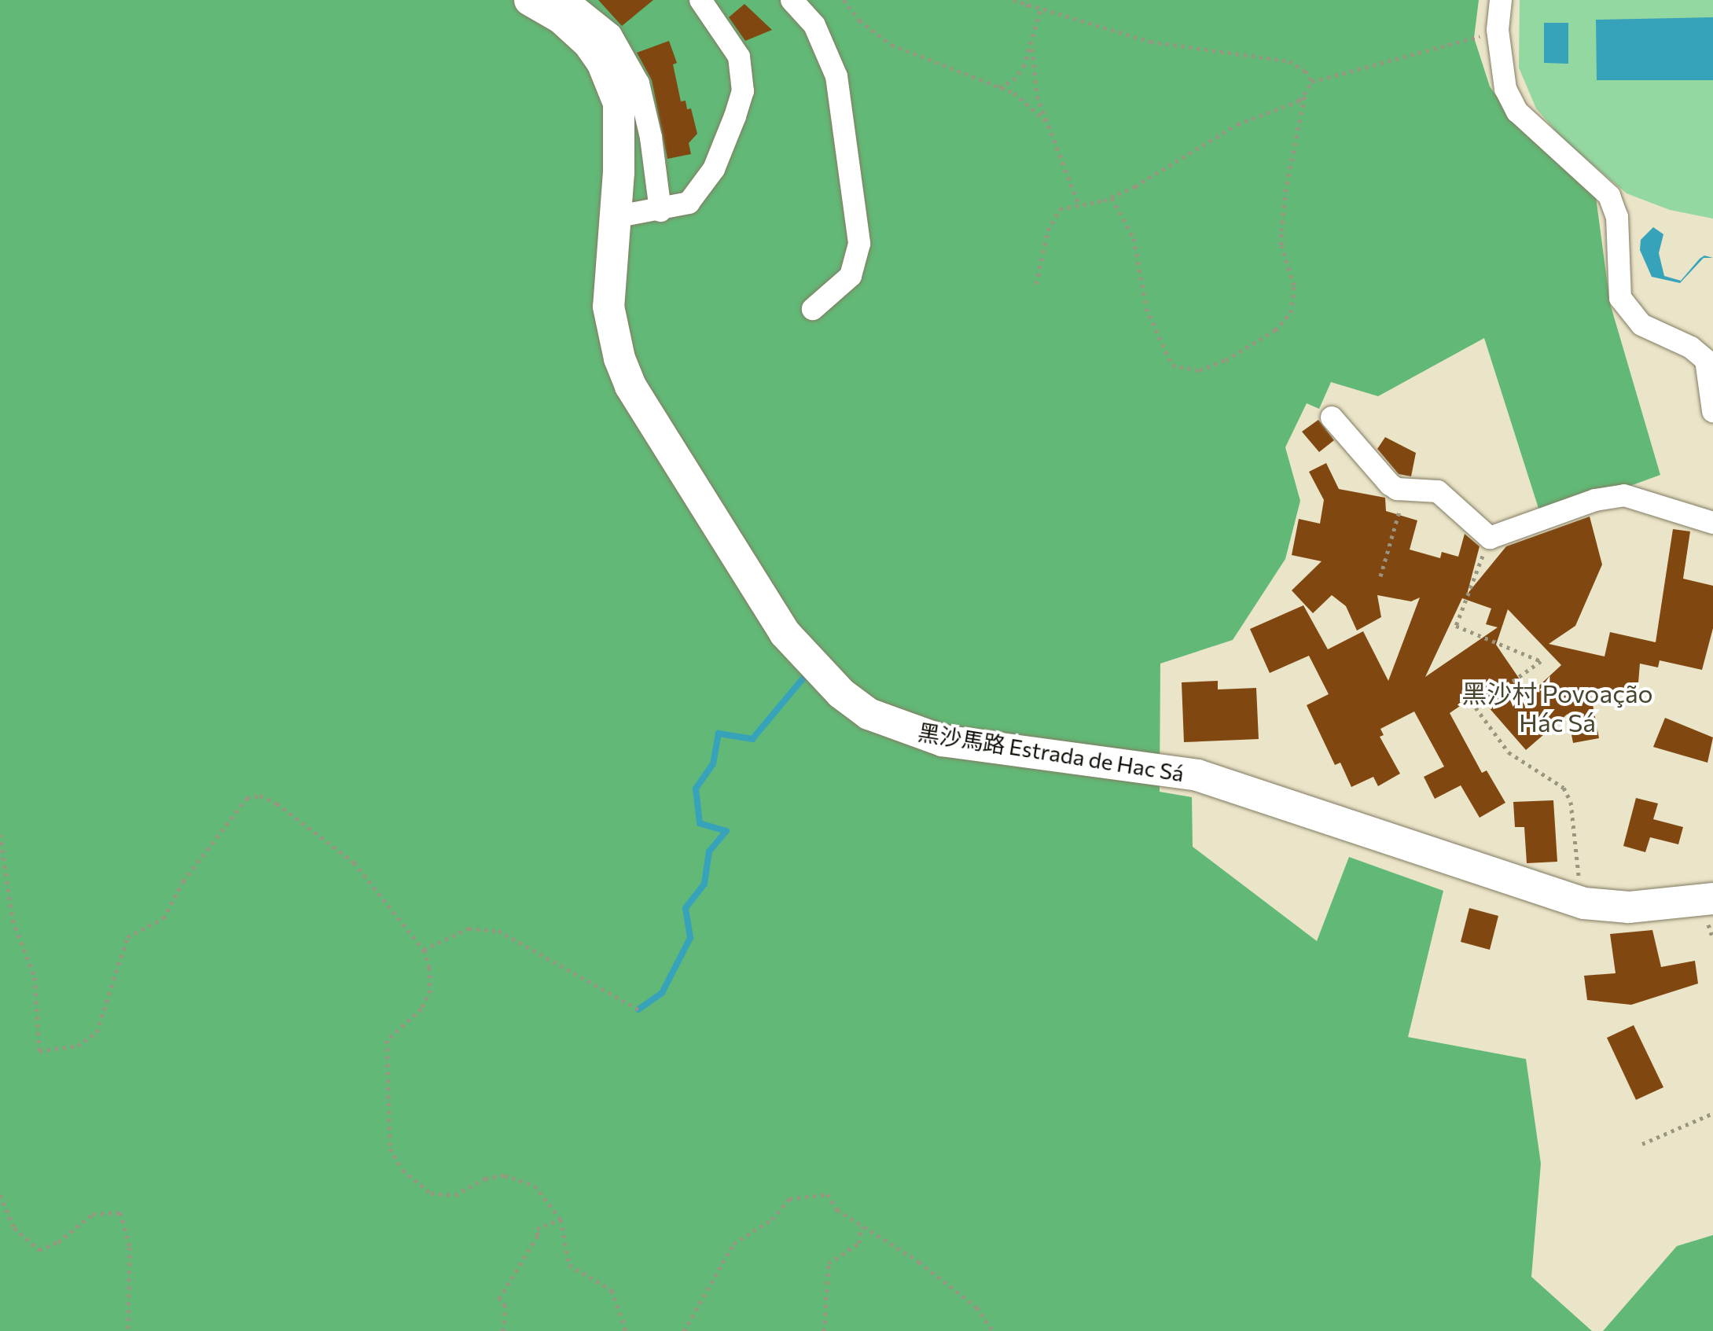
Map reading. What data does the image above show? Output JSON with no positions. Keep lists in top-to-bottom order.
{
  "streets": {
    "main road": ["黑沙馬路 Estrada de Hac Sá"]
  },
  "districts": ["黑沙村 Povoação Hác Sá"]
}
